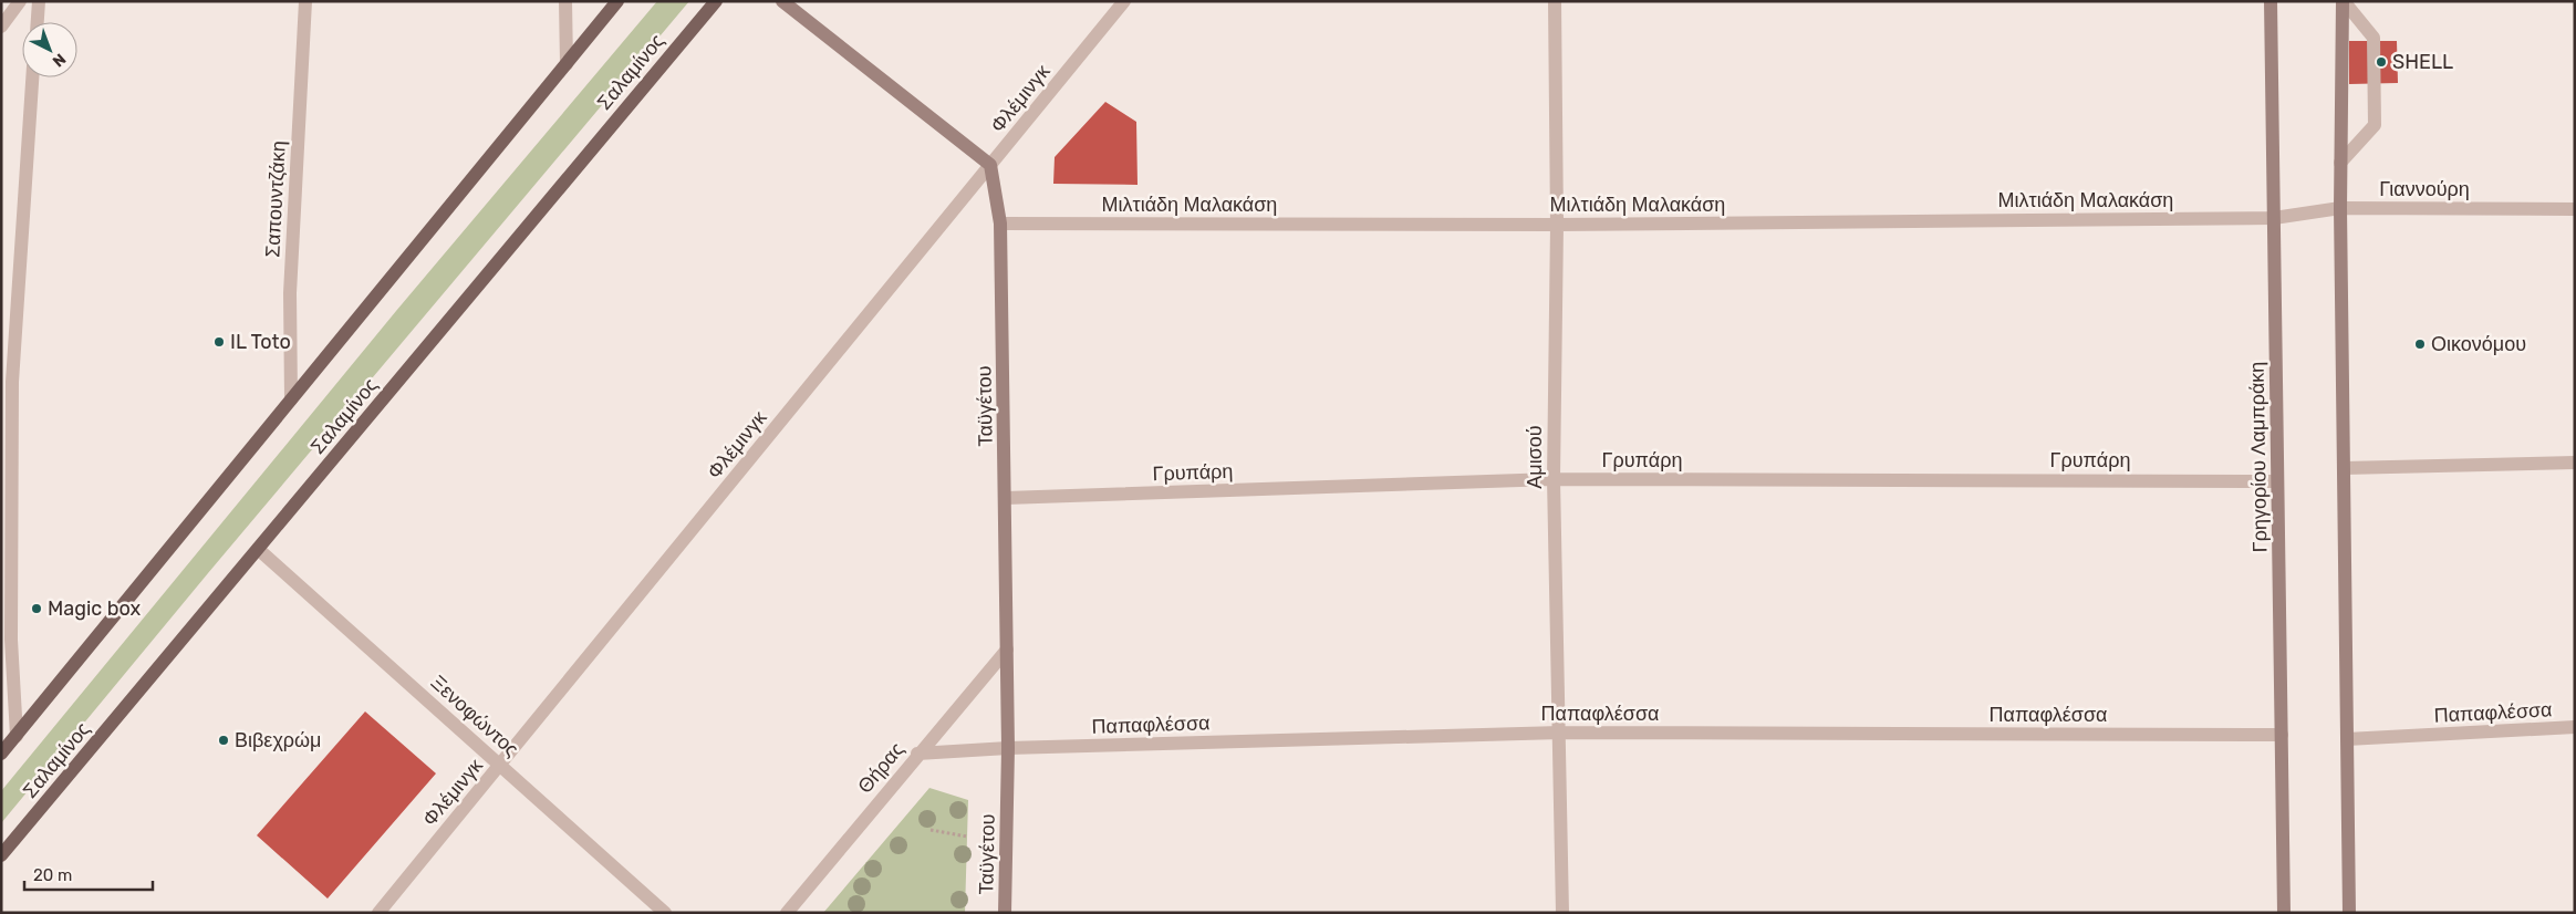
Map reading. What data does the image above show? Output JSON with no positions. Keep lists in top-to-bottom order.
{
  "streets": {
    "main road": ["Σαλαμίνος", "Ταϋγέτου", "Γρηγορίου Λαμπράκη"],
    "street": [
      "Φλέμινγκ",
      "Γιαννούρη",
      "Σαπουντζάκη",
      "Μιλτιάδη Μαλακάση",
      "Αμισού",
      "Γρυπάρη",
      "Παπαφλέσσα",
      "Ξενοφώντος",
      "Θήρας"
    ]
  },
  "crossings": [
    ["Σαλαμίνος", "Ξενοφώντος"],
    ["Φλέμινγκ", "Ταϋγέτου"],
    ["Φλέμινγκ", "Ξενοφώντος"],
    ["Γιαννούρη", "Μιλτιάδη Μαλακάση"],
    ["Γιαννούρη", "Γρηγορίου Λαμπράκη"],
    ["Μιλτιάδη Μαλακάση", "Ταϋγέτου"],
    ["Μιλτιάδη Μαλακάση", "Αμισού"],
    ["Μιλτιάδη Μαλακάση", "Γρηγορίου Λαμπράκη"],
    ["Ταϋγέτου", "Γρυπάρη"],
    ["Ταϋγέτου", "Παπαφλέσσα"],
    ["Ταϋγέτου", "Θήρας"],
    ["Αμισού", "Γρυπάρη"],
    ["Αμισού", "Παπαφλέσσα"],
    ["Γρηγορίου Λαμπράκη", "Γρυπάρη"],
    ["Γρηγορίου Λαμπράκη", "Παπαφλέσσα"],
    ["Παπαφλέσσα", "Θήρας"]
  ],
  "places": [
    "SHELL",
    "IL Toto",
    "Οικονόμου",
    "Magic box",
    "Βιβεχρώμ"
  ],
  "scale_bar": "20 m",
  "north": "bottom right"
}
